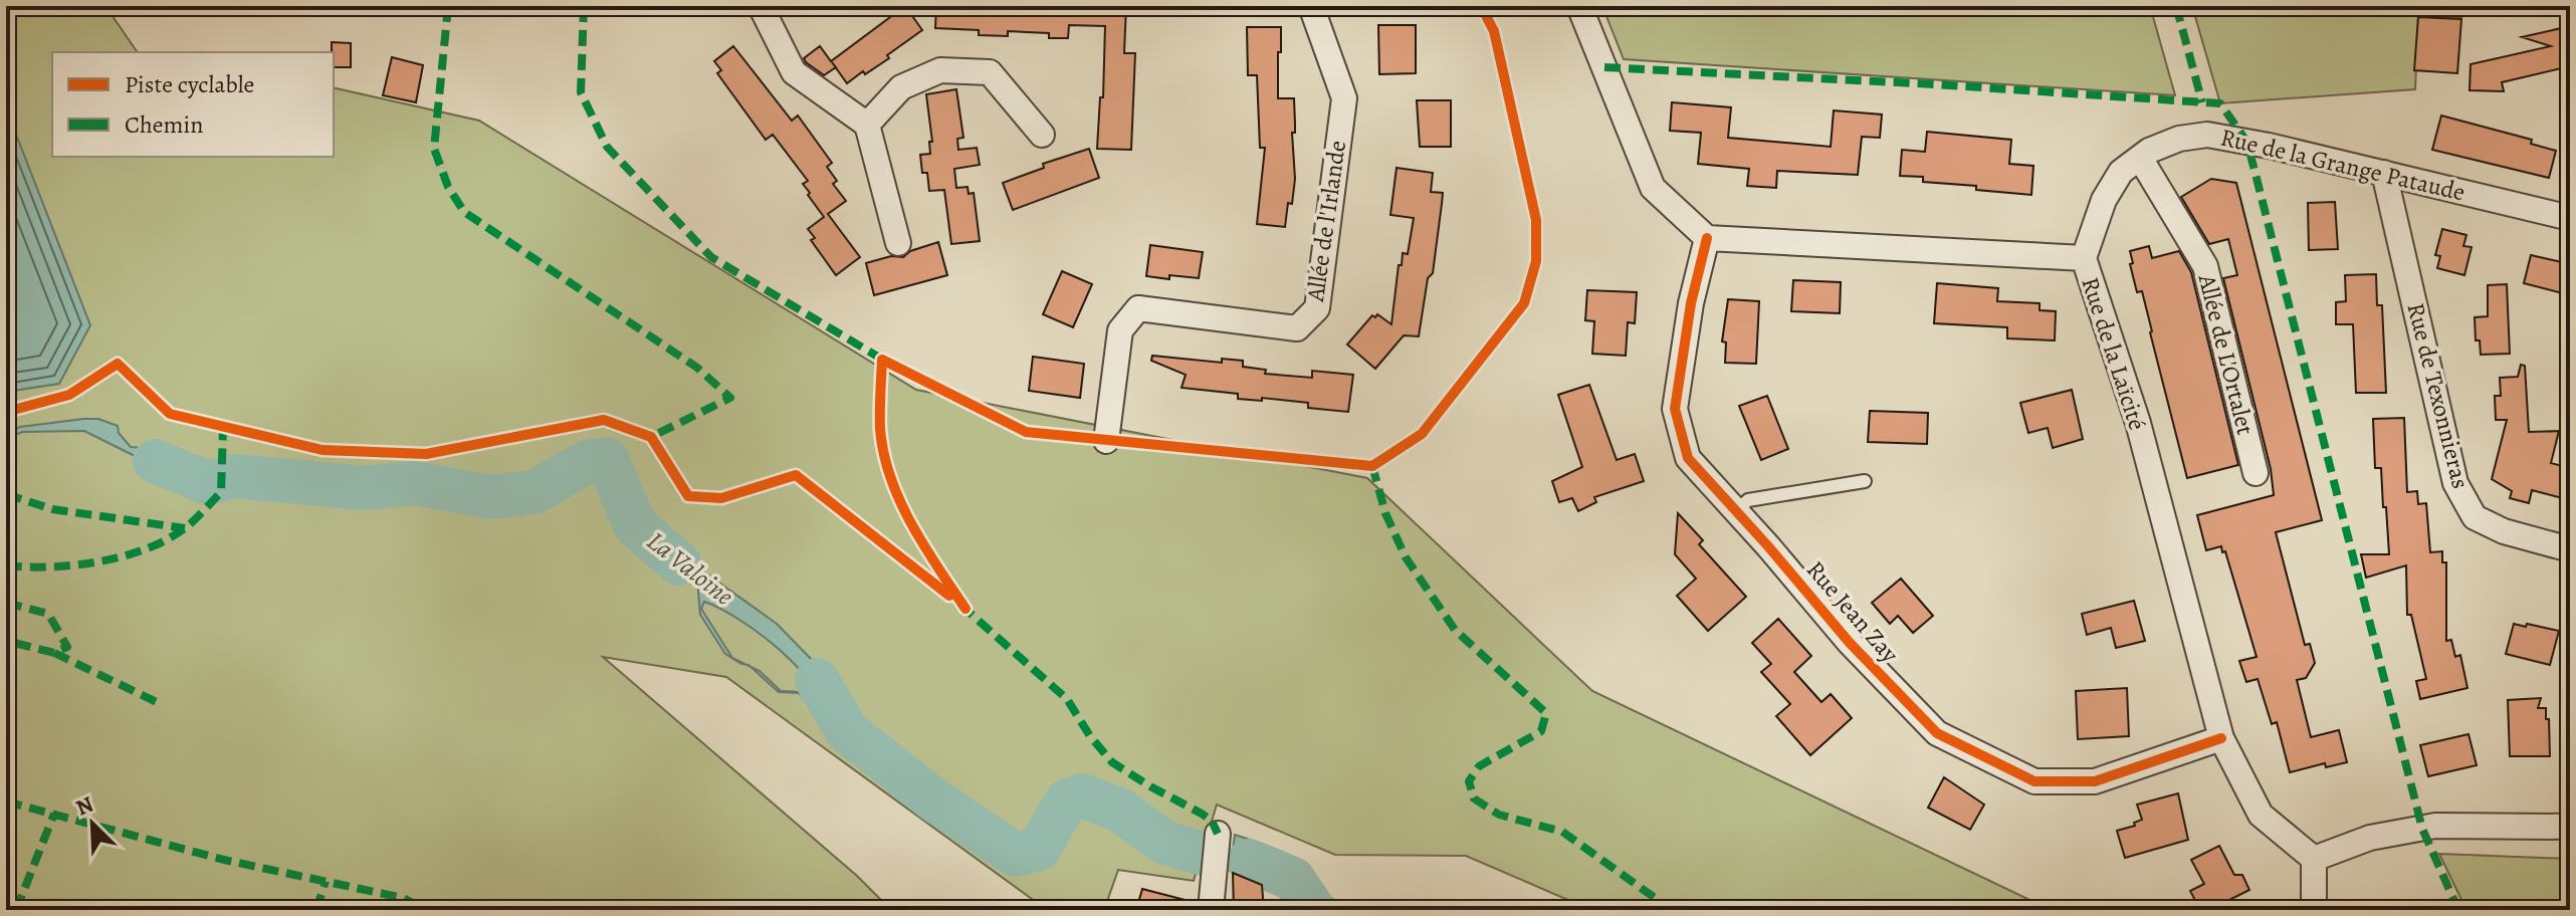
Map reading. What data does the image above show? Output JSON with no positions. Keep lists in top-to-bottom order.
{
  "streets": {
    "street": [
      "Rue de la Grange Pataude",
      "Allée de l'Irlande",
      "Rue de la Laïcité",
      "Allée de L'Ortalet",
      "Rue de Texonnieras",
      "Rue Jean Zay"
    ]
  },
  "crossings": [
    ["Rue de la Grange Pataude", "Rue de la Laïcité"],
    ["Rue de la Grange Pataude", "Allée de L'Ortalet"],
    ["Rue de la Grange Pataude", "Rue de Texonnieras"],
    ["Rue de la Laïcité", "Rue Jean Zay"]
  ],
  "water": ["La Valoine"],
  "legend": ["Piste cyclable", "Chemin"],
  "north": "top left"
}
